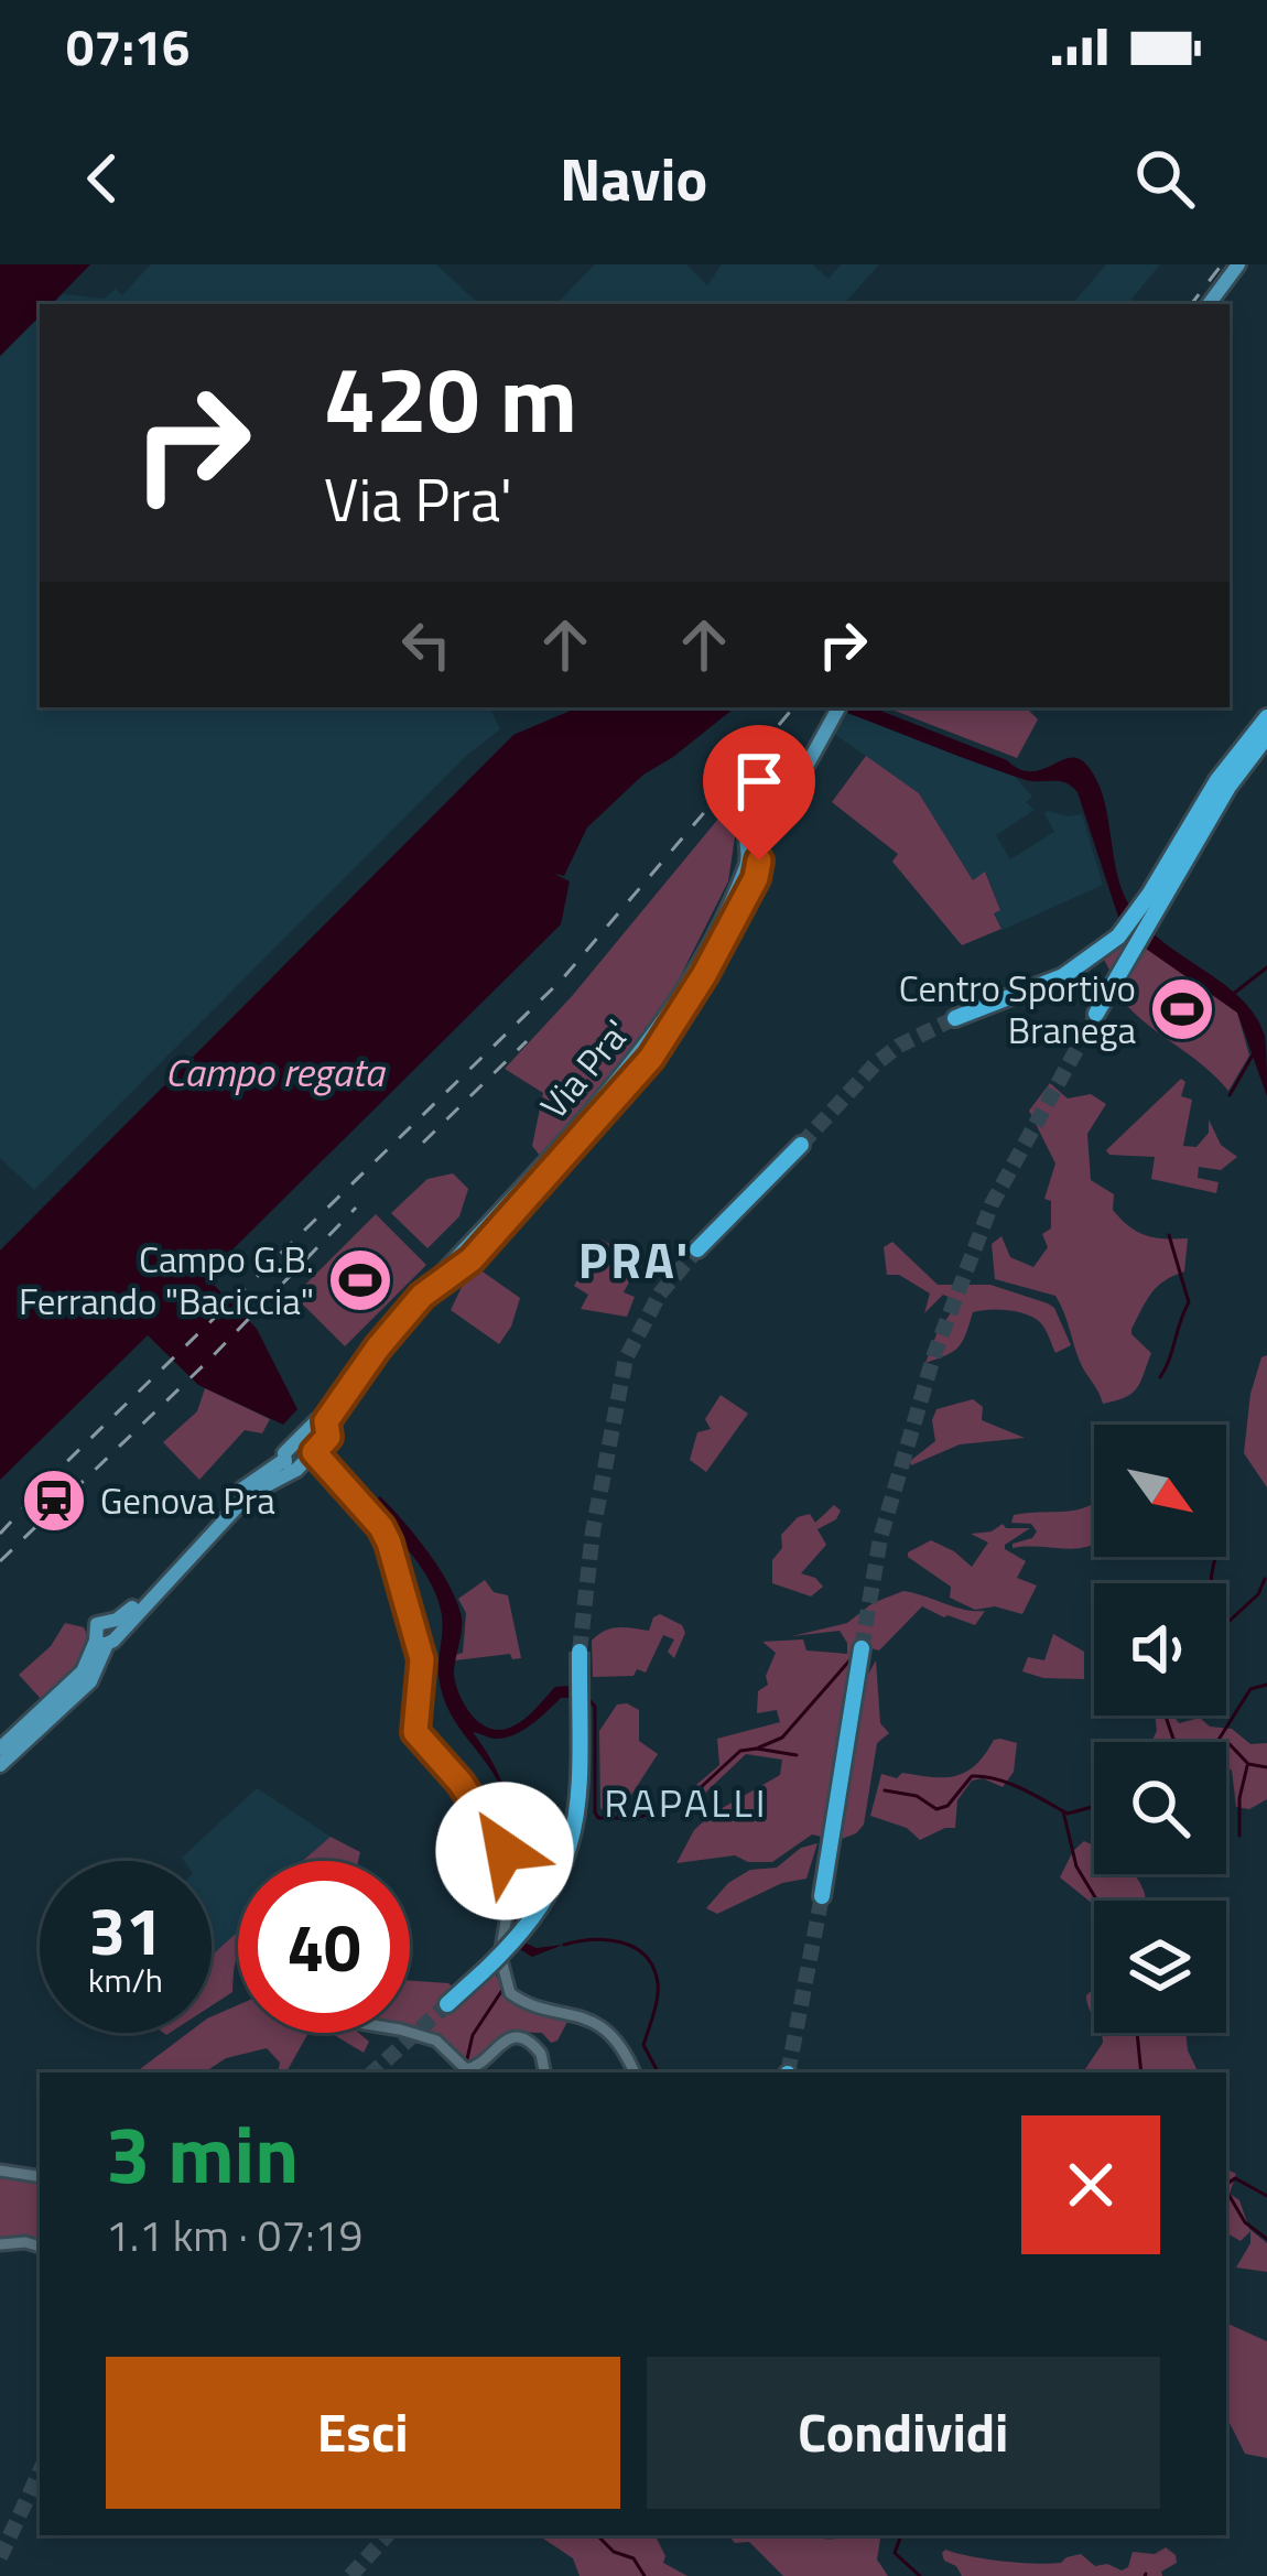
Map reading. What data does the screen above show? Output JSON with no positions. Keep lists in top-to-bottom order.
{
  "streets": {
    "main road": ["Via Pra'"]
  },
  "districts": ["PRA'", "RAPALLI"],
  "water": ["Campo regata"],
  "places": {
    "sports": ["Centro Sportivo Branega", "Campo G.B. Ferrando \"Baciccia\""],
    "station": ["Genova Pra"]
  },
  "north": "bottom right",
  "page": {
    "status": "07:16",
    "header": "Navio",
    "turn": ["420 m", "Via Pra'"],
    "speed": "31 km/h",
    "limit": "40",
    "heading": ["3 min", "1.1 km · 07:19"],
    "buttons": ["Esci", "Condividi"]
  }
}
